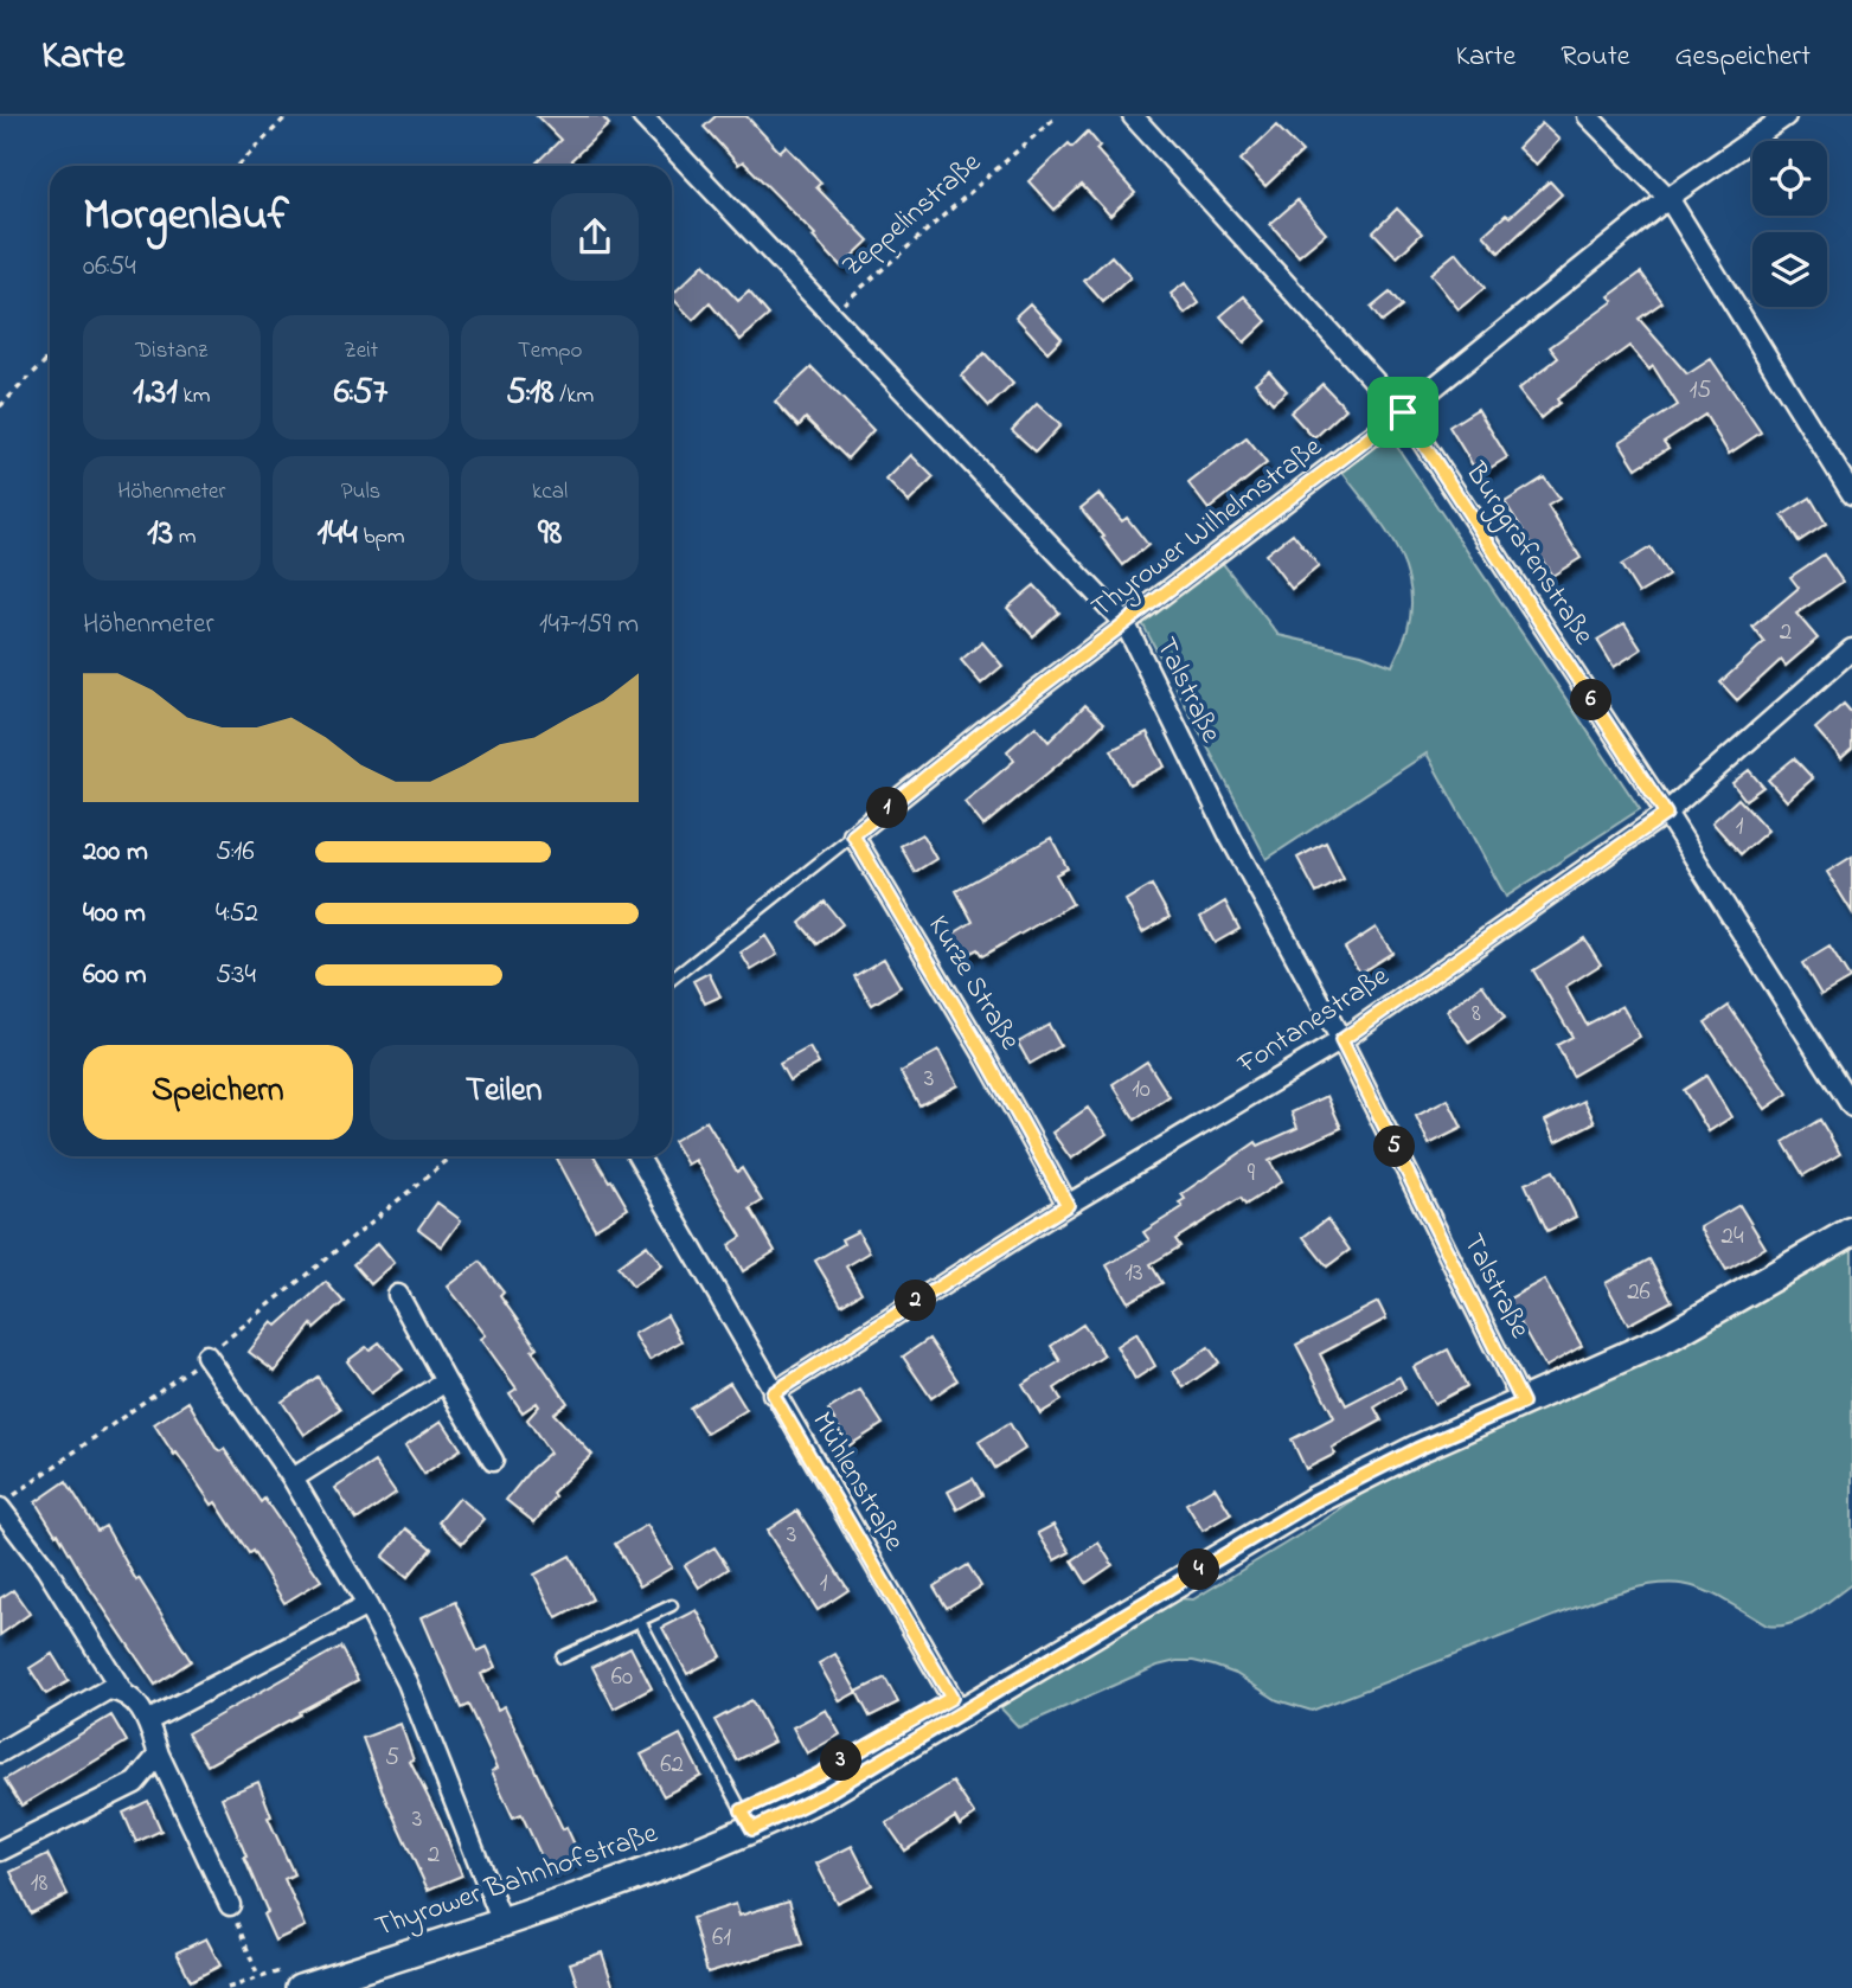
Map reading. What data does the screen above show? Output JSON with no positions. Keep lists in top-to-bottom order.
{
  "streets": {
    "main road": ["Thyrower Bahnhofstraße"],
    "street": [
      "Thyrower Wilhelmstraße",
      "Burggrafenstraße",
      "Talstraße",
      "Kurze Straße",
      "Fontanestraße",
      "Mühlenstraße"
    ],
    "path": ["Zeppelinstraße"]
  },
  "crossings": [
    ["Zeppelinstraße", "Talstraße"],
    ["Thyrower Wilhelmstraße", "Burggrafenstraße"],
    ["Thyrower Wilhelmstraße", "Talstraße"],
    ["Thyrower Wilhelmstraße", "Kurze Straße"],
    ["Burggrafenstraße", "Fontanestraße"],
    ["Talstraße", "Fontanestraße"],
    ["Talstraße", "Thyrower Bahnhofstraße"],
    ["Kurze Straße", "Fontanestraße"],
    ["Fontanestraße", "Mühlenstraße"],
    ["Mühlenstraße", "Thyrower Bahnhofstraße"]
  ],
  "house_numbers": [
    "15",
    "2",
    "1",
    "8",
    "3",
    "10",
    "9",
    "24",
    "13",
    "26",
    "3",
    "1",
    "60",
    "5",
    "62",
    "3",
    "2",
    "18",
    "61"
  ],
  "page": {
    "header": "Karte",
    "nav": ["Karte", "Route", "Gespeichert"],
    "heading": ["Morgenlauf", "06:54"],
    "stats": [
      ["Distanz", "1.31 km"],
      ["Zeit", "6:57"],
      ["Tempo", "5:18 /km"],
      ["Höhenmeter", "13 m"],
      ["Puls", "144 bpm"],
      ["kcal", "98"]
    ],
    "chart": ["Höhenmeter", "147–159 m"],
    "pins": [
      "6",
      "1",
      "5",
      "2",
      "4",
      "3"
    ],
    "list": [
      {
        "name": "200 m",
        "note": "5:16"
      },
      {
        "name": "400 m",
        "note": "4:52"
      },
      {
        "name": "600 m",
        "note": "5:34"
      }
    ],
    "buttons": ["Speichern", "Teilen"]
  }
}
